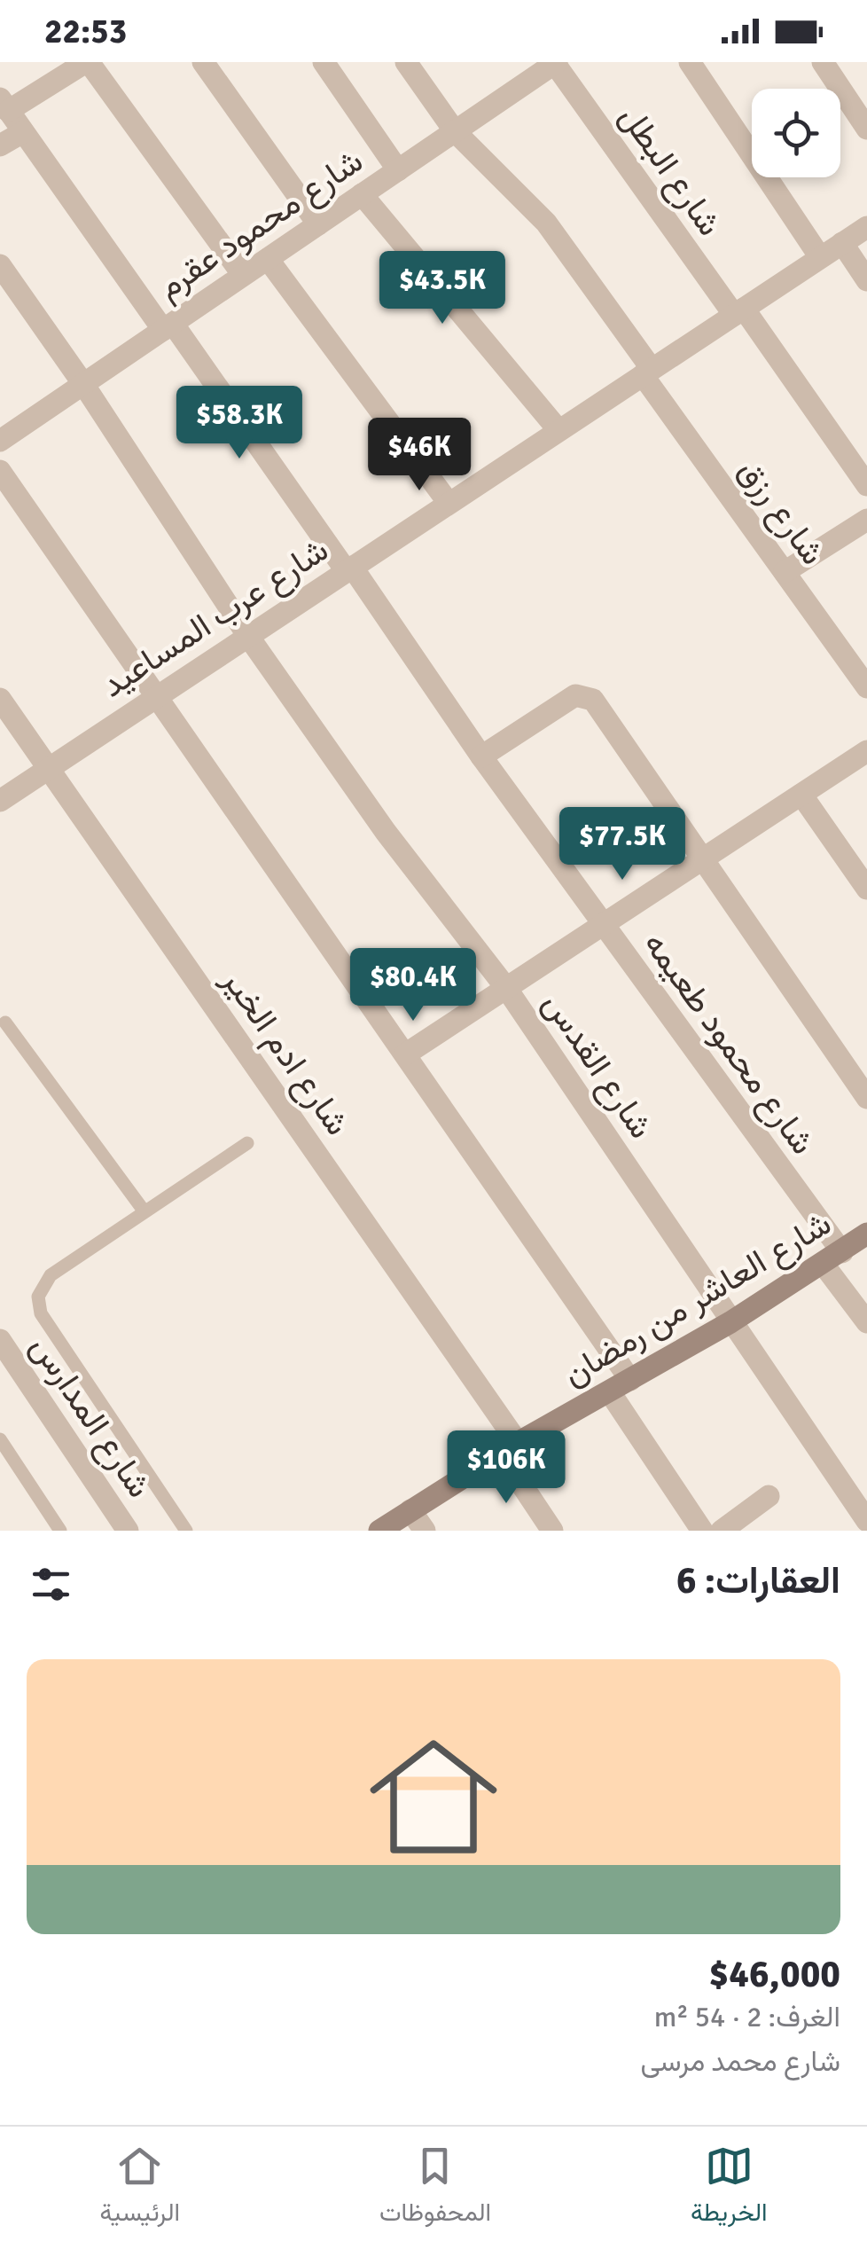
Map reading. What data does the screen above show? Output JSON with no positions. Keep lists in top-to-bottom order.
{
  "streets": {
    "street": [
      "شارع البطل",
      "شارع محمود عقرم",
      "شارع رزق",
      "شارع عرب المساعيد",
      "شارع محمود طعيمه",
      "شارع ادم الخير",
      "شارع القدس",
      "شارع العاشر من رمضان",
      "شارع المدارس"
    ]
  },
  "crossings": [
    ["شارع البطل", "شارع محمود عقرم"],
    ["شارع البطل", "شارع عرب المساعيد"],
    ["شارع محمود عقرم", "شارع رزق"],
    ["شارع محمود عقرم", "شارع محمود طعيمه"],
    ["شارع محمود عقرم", "شارع القدس"],
    ["شارع رزق", "شارع عرب المساعيد"],
    ["شارع عرب المساعيد", "شارع محمود طعيمه"],
    ["شارع عرب المساعيد", "شارع ادم الخير"],
    ["شارع عرب المساعيد", "شارع القدس"],
    ["شارع محمود طعيمه", "شارع العاشر من رمضان"],
    ["شارع ادم الخير", "شارع العاشر من رمضان"],
    ["شارع القدس", "شارع العاشر من رمضان"]
  ],
  "page": {
    "status": "22:53",
    "price": [
      "$43.5K",
      "$58.3K",
      "$46K",
      "$77.5K",
      "$80.4K",
      "$106K"
    ],
    "heading": "العقارات: 6",
    "list": [
      {
        "name": "$46,000",
        "note": "الغرف: 2 · 54 m² · شارع محمد مرسى"
      }
    ],
    "tabs": ["الخريطة", "المحفوظات", "الرئيسية"]
  }
}
